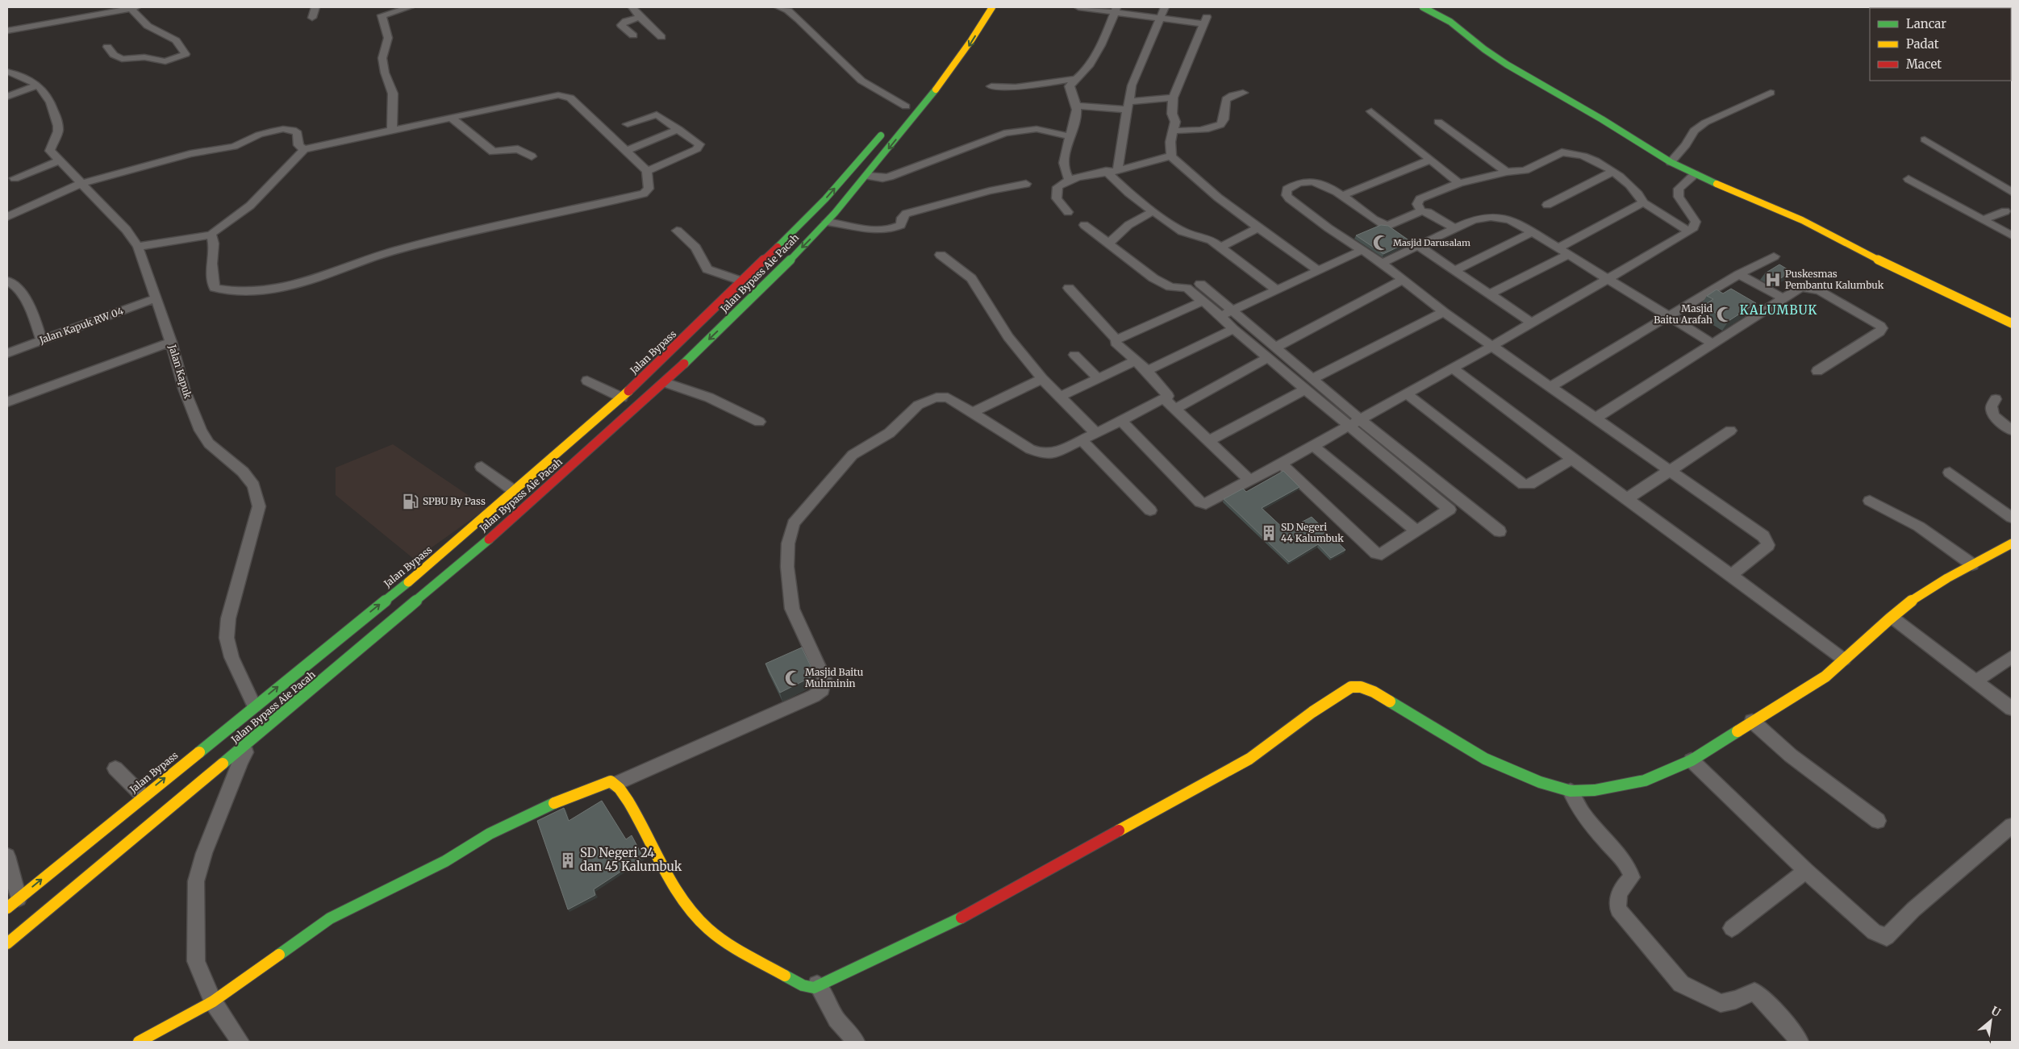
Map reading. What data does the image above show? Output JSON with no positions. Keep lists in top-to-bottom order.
{
  "streets": {
    "main road": ["Jalan Bypass Aie Pacah", "Jalan Bypass"],
    "street": ["Jalan Kapuk RW 04", "Jalan Kapuk"]
  },
  "crossings": [
    ["Jalan Kapuk RW 04", "Jalan Kapuk"],
    ["Jalan Bypass", "Jalan Kapuk"]
  ],
  "one_way": ["Jalan Bypass"],
  "districts": ["KALUMBUK"],
  "places": {
    "mosque": ["Masjid Darusalam", "Masjid Baitu Arafah", "Masjid Baitu Muhminin"],
    "hospital": ["Puskesmas Pembantu Kalumbuk"],
    "fuel station": ["SPBU By Pass"],
    "building": ["SD Negeri 44 Kalumbuk", "SD Negeri 24 dan 45 Kalumbuk"]
  },
  "legend": ["Lancar", "Padat", "Macet"],
  "north": "top right"
}
